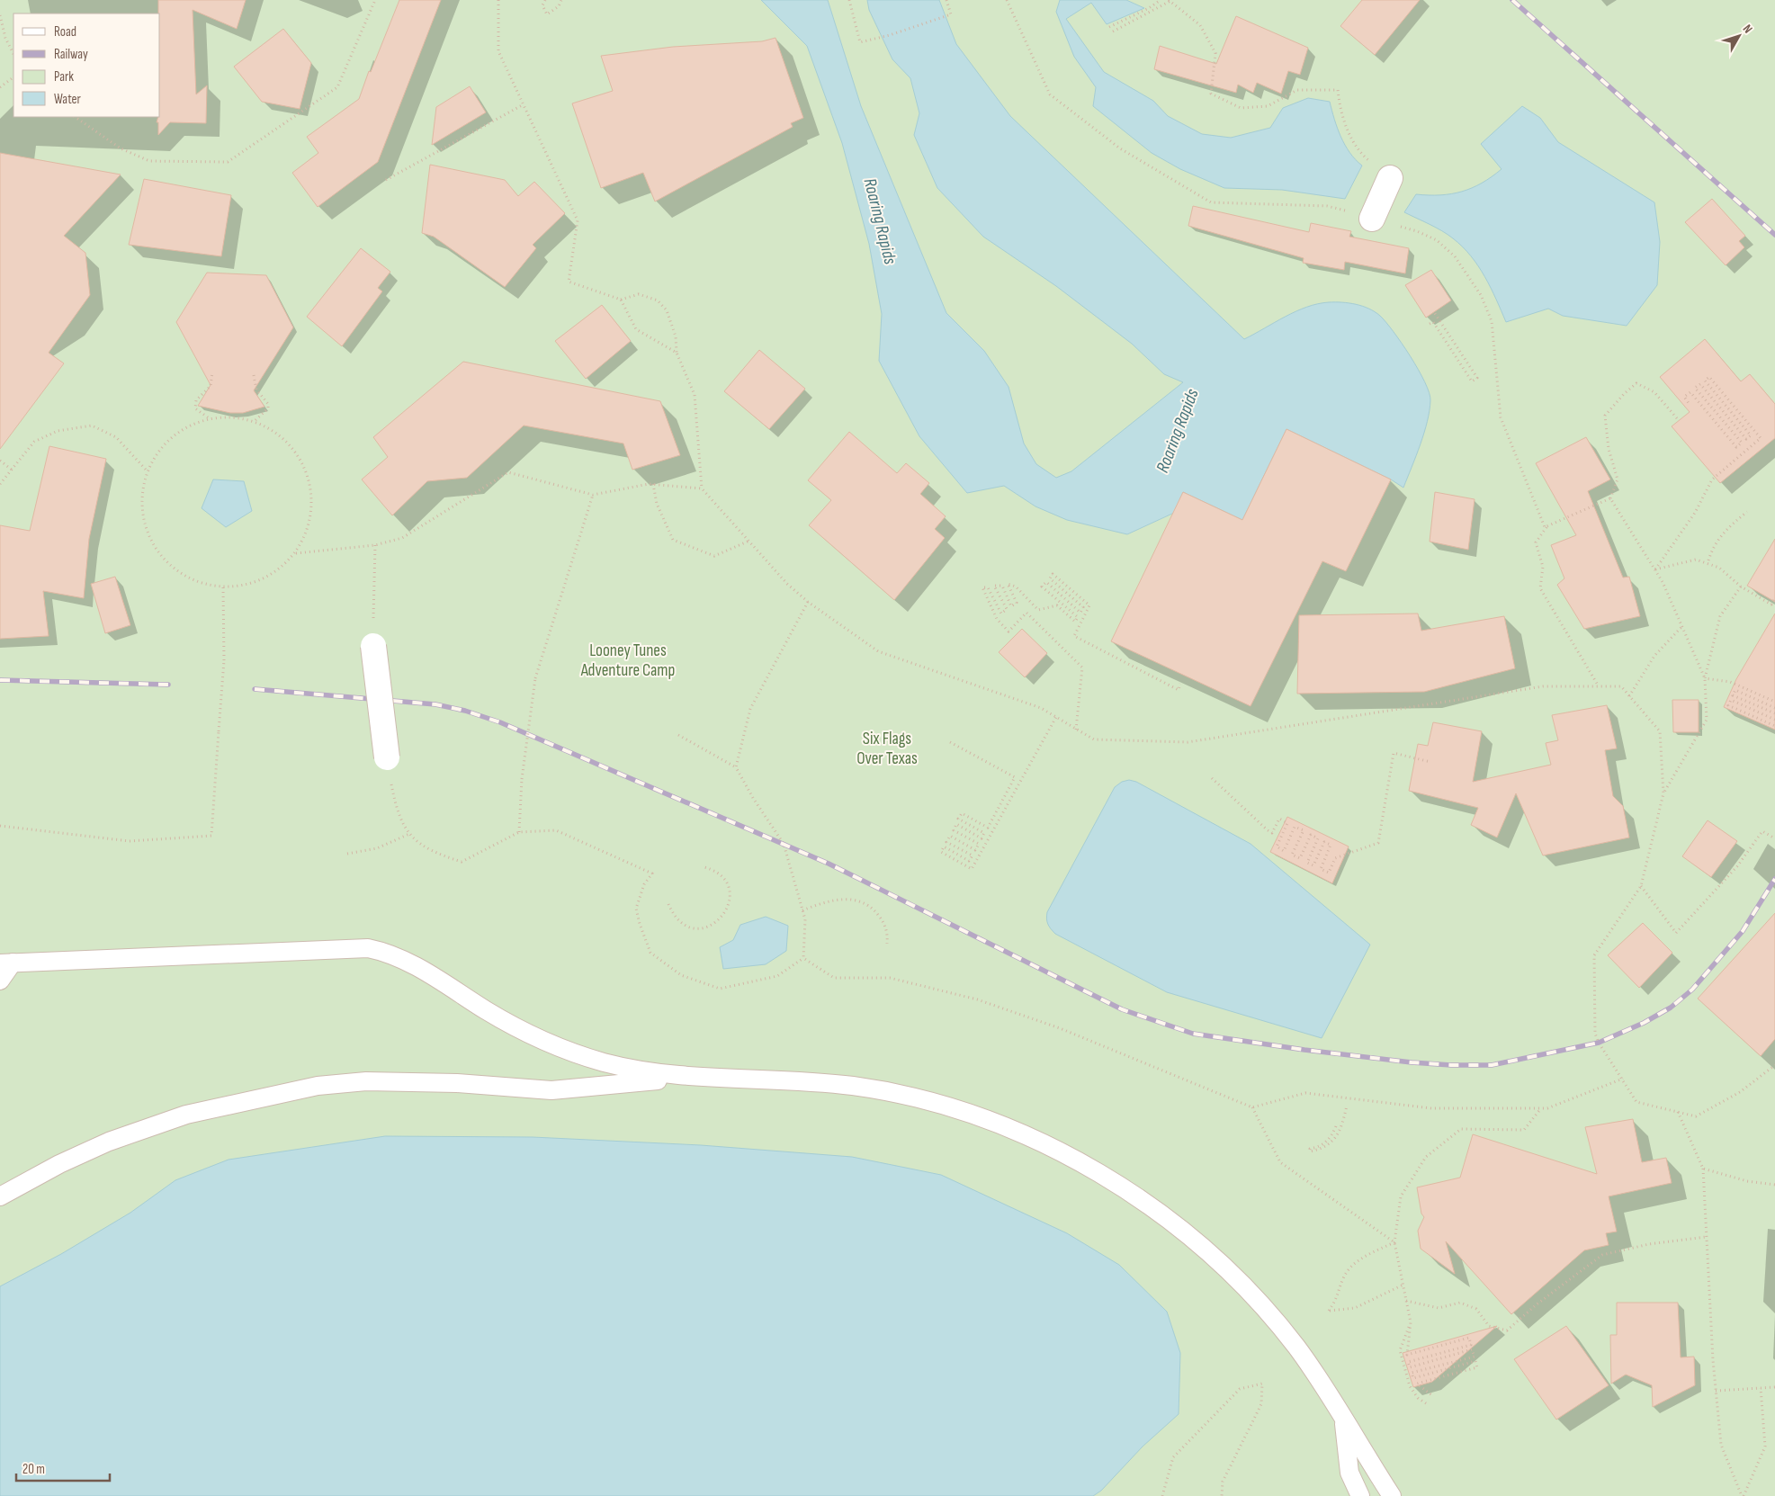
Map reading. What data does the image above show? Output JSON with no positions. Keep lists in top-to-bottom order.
{
  "water": ["Roaring Rapids"],
  "parks": ["Looney Tunes Adventure Camp", "Six Flags Over Texas"],
  "legend": [
    "Road",
    "Railway",
    "Park",
    "Water"
  ],
  "scale_bar": "20 m",
  "north": "top right"
}
